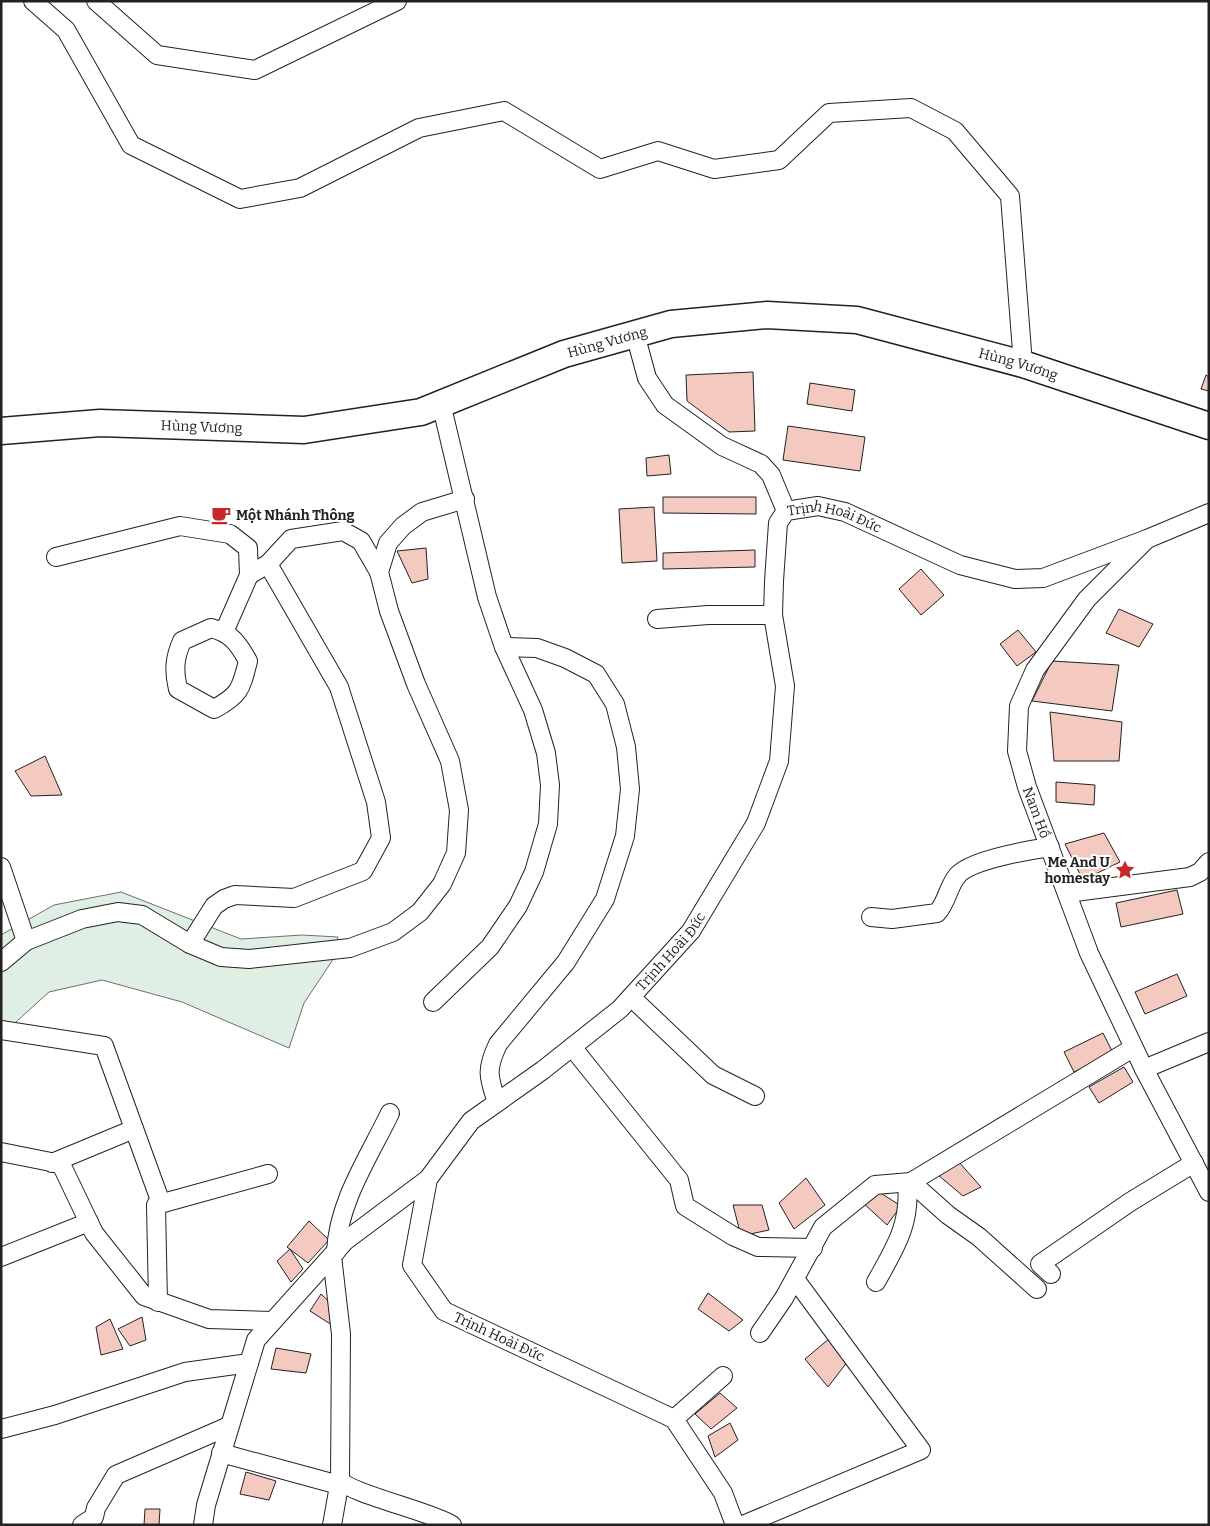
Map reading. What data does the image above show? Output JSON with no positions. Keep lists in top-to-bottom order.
{
  "streets": {
    "highway": ["Hùng Vương"],
    "street": ["Trịnh Hoài Đức", "Nam Hồ"]
  },
  "crossings": [
    ["Trịnh Hoài Đức", "Nam Hồ"]
  ],
  "places": {
    "cafe": ["Một Nhánh Thông"],
    "place": ["Me And U homestay"]
  }
}
